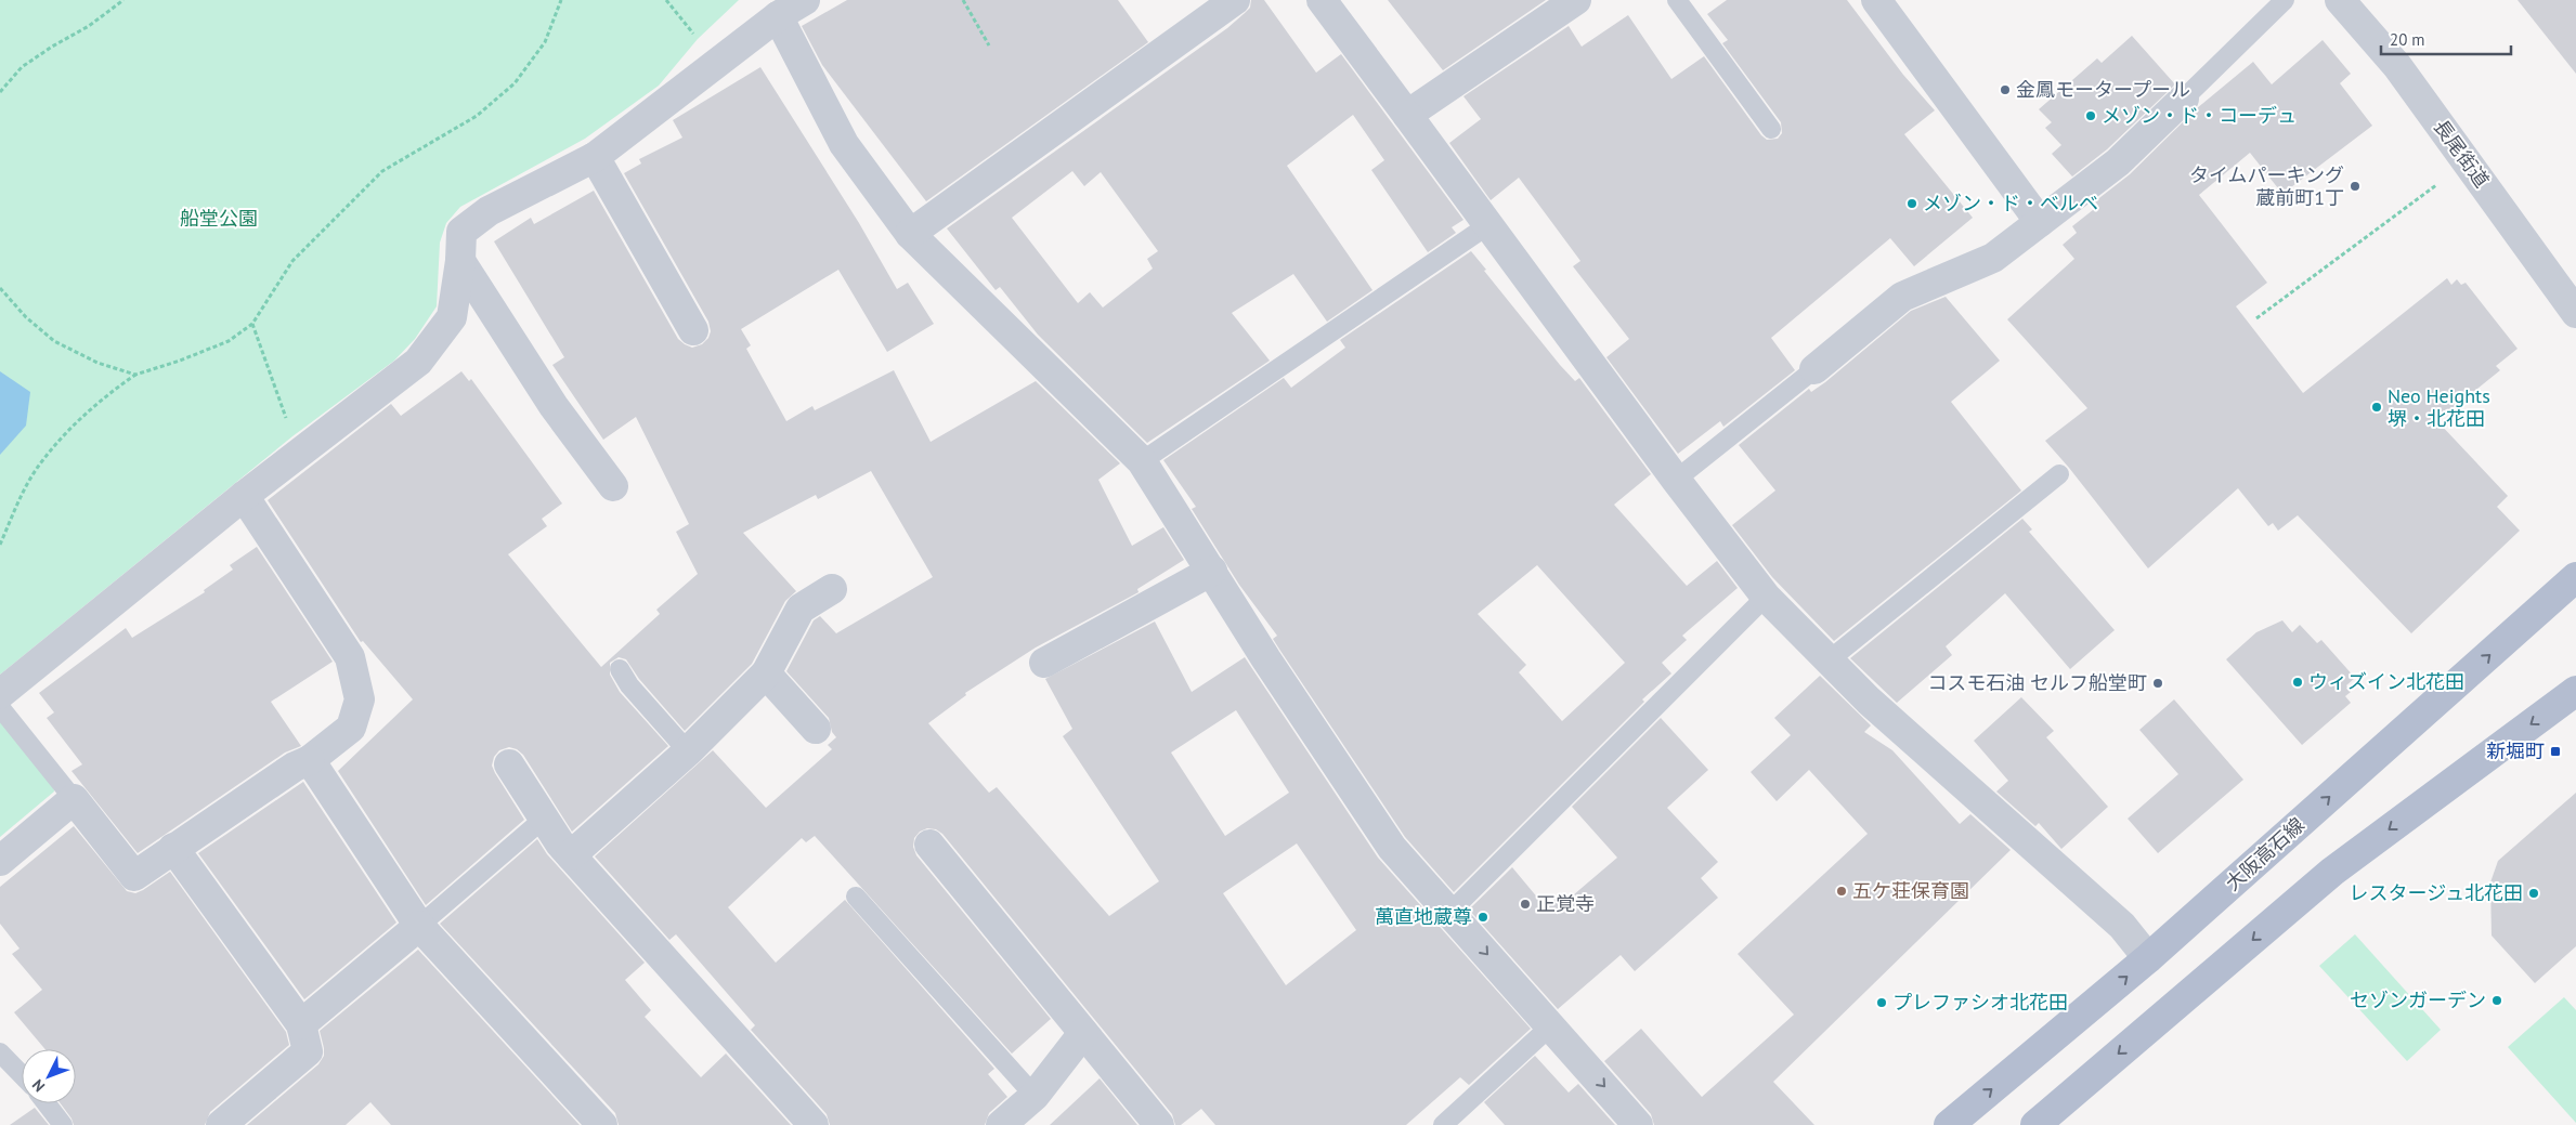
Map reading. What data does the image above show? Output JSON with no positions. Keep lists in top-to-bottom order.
{
  "streets": {
    "main road": ["大阪高石線"],
    "street": ["長尾街道"]
  },
  "parks": ["船堂公園"],
  "places": {
    "other": [
      "金鳳モータープール",
      "メゾン・ド・コーデュ",
      "タイムパーキング 蔵前町1丁",
      "メゾン・ド・ベルベ",
      "Neo Heights 堺・北花田",
      "ウィズイン北花田",
      "コスモ石油 セルフ船堂町",
      "五ケ荘保育園",
      "レスタージュ北花田",
      "正覚寺",
      "萬直地蔵尊",
      "セゾンガーデン",
      "プレファシオ北花田"
    ],
    "transit": ["新堀町"]
  },
  "scale_bar": "20 m",
  "north": "bottom left"
}
